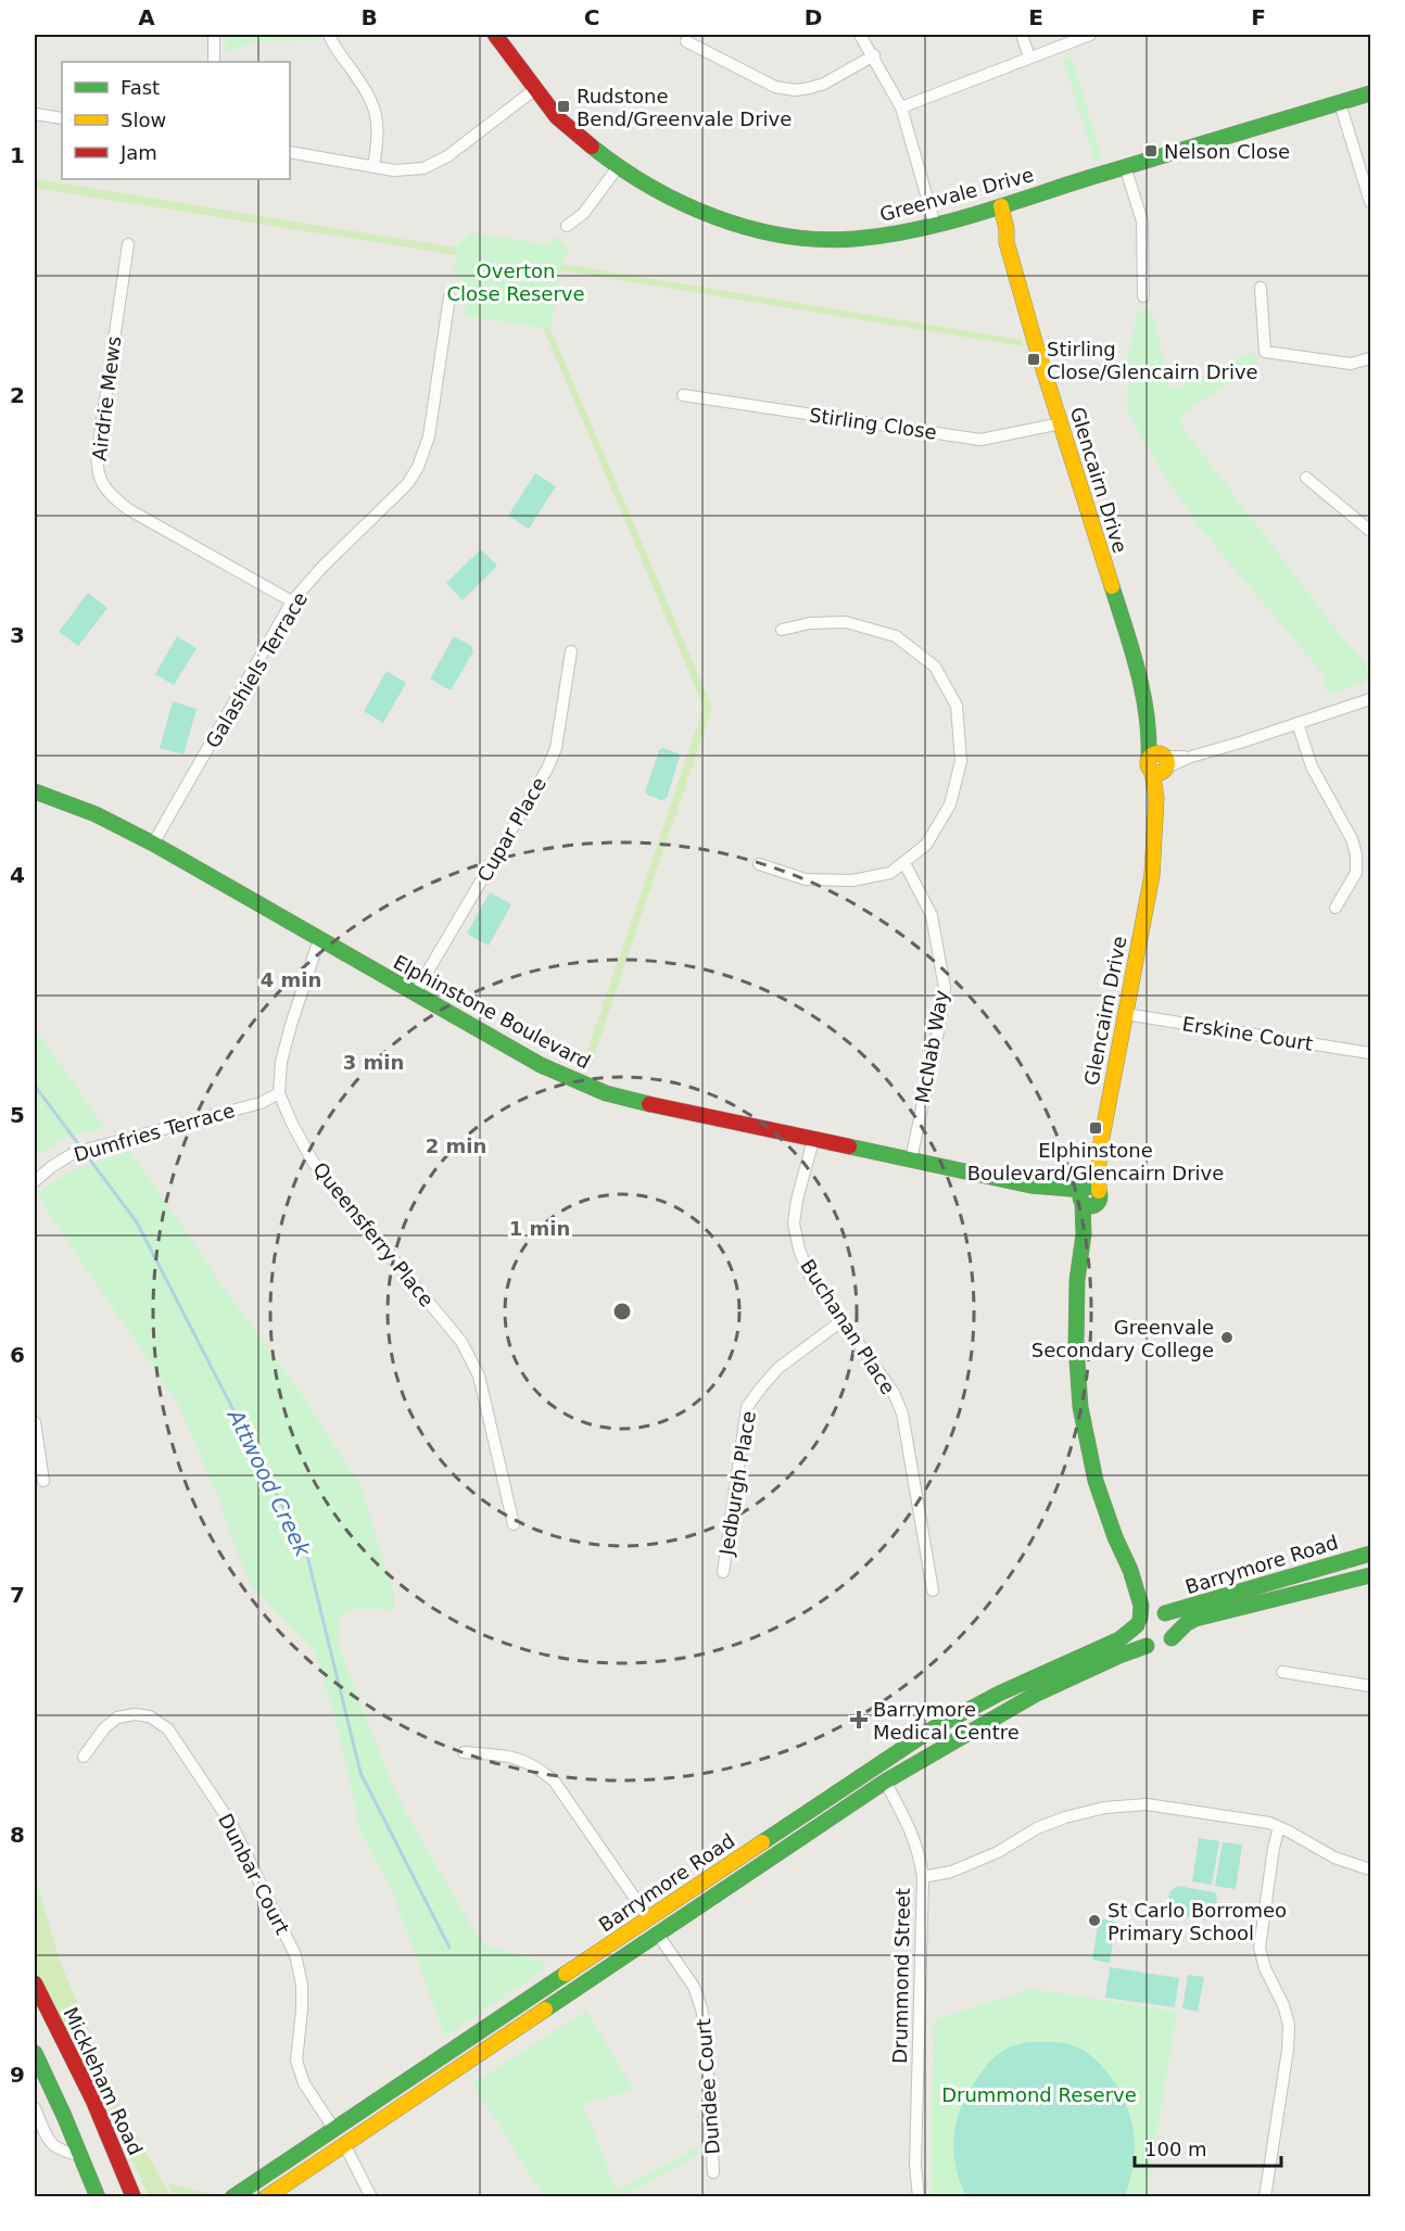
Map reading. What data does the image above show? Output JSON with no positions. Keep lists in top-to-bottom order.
{
  "streets": {
    "street": [
      "Greenvale Drive",
      "Airdrie Mews",
      "Stirling Close",
      "Glencairn Drive",
      "Galashiels Terrace",
      "Cupar Place",
      "Elphinstone Boulevard",
      "Erskine Court",
      "McNab Way",
      "Dumfries Terrace",
      "Queensferry Place",
      "Buchanan Place",
      "Jedburgh Place",
      "Barrymore Road",
      "Dunbar Court",
      "Drummond Street",
      "Mickleham Road",
      "Dundee Court"
    ]
  },
  "crossings": [
    ["Greenvale Drive", "Glencairn Drive"],
    ["Airdrie Mews", "Galashiels Terrace"],
    ["Stirling Close", "Glencairn Drive"],
    ["Glencairn Drive", "Elphinstone Boulevard"],
    ["Glencairn Drive", "Erskine Court"],
    ["Glencairn Drive", "Barrymore Road"],
    ["Galashiels Terrace", "Elphinstone Boulevard"],
    ["Cupar Place", "Elphinstone Boulevard"],
    ["Elphinstone Boulevard", "McNab Way"],
    ["Elphinstone Boulevard", "Queensferry Place"],
    ["Elphinstone Boulevard", "Buchanan Place"],
    ["Dumfries Terrace", "Queensferry Place"],
    ["Buchanan Place", "Jedburgh Place"],
    ["Barrymore Road", "Dunbar Court"],
    ["Barrymore Road", "Drummond Street"],
    ["Barrymore Road", "Dundee Court"]
  ],
  "water": ["Attwood Creek"],
  "parks": ["Overton Close Reserve", "Drummond Reserve"],
  "places": {
    "transit": [
      "Rudstone Bend/Greenvale Drive",
      "Nelson Close",
      "Stirling Close/Glencairn Drive",
      "Elphinstone Boulevard/Glencairn Drive"
    ],
    "other": ["Greenvale Secondary College", "St Carlo Borromeo Primary School"],
    "health": ["Barrymore Medical Centre"]
  },
  "legend": ["Fast", "Slow", "Jam"],
  "scale_bar": "100 m",
  "grid": {
    "columns": [
      "A",
      "B",
      "C",
      "D",
      "E",
      "F"
    ],
    "rows": [
      "1",
      "2",
      "3",
      "4",
      "5",
      "6",
      "7",
      "8",
      "9"
    ]
  },
  "rings": [
    "4 min",
    "3 min",
    "2 min",
    "1 min"
  ]
}
